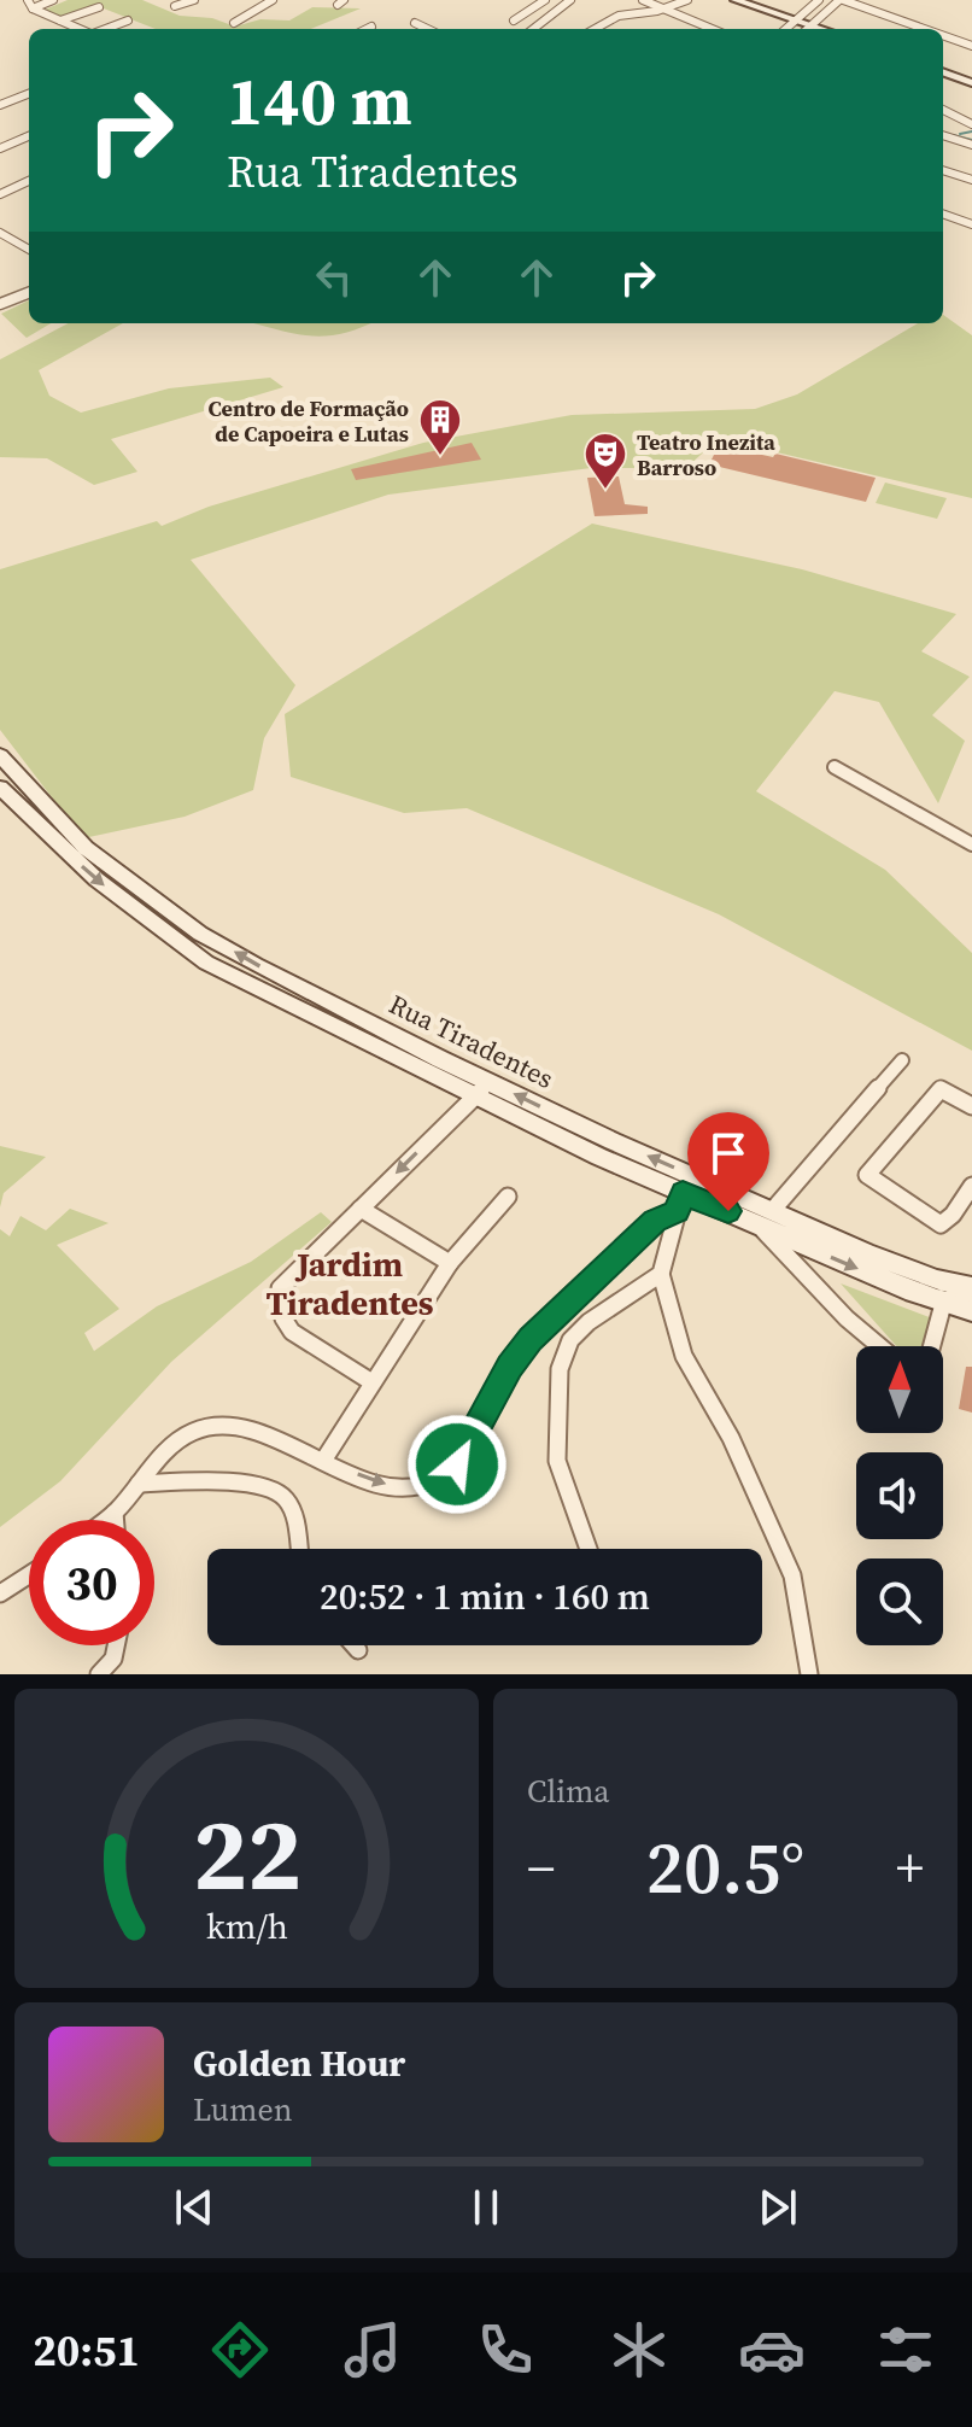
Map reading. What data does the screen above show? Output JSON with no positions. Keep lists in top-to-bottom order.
{
  "streets": {
    "street": ["Rua Tiradentes"]
  },
  "districts": ["Jardim Tiradentes"],
  "places": {
    "building": ["Centro de Formação de Capoeira e Lutas"],
    "theatre": ["Teatro Inezita Barroso"]
  },
  "north": "top",
  "page": {
    "turn": ["140 m", "Rua Tiradentes"],
    "limit": "30",
    "trip": "20:52 · 1 min · 160 m",
    "tile": "Clima",
    "heat": ["−", "20.5°", "+"],
    "song": ["Golden Hour", "Lumen"],
    "tabs": "20:51",
    "gauge": ["22", "km/h"]
  }
}
